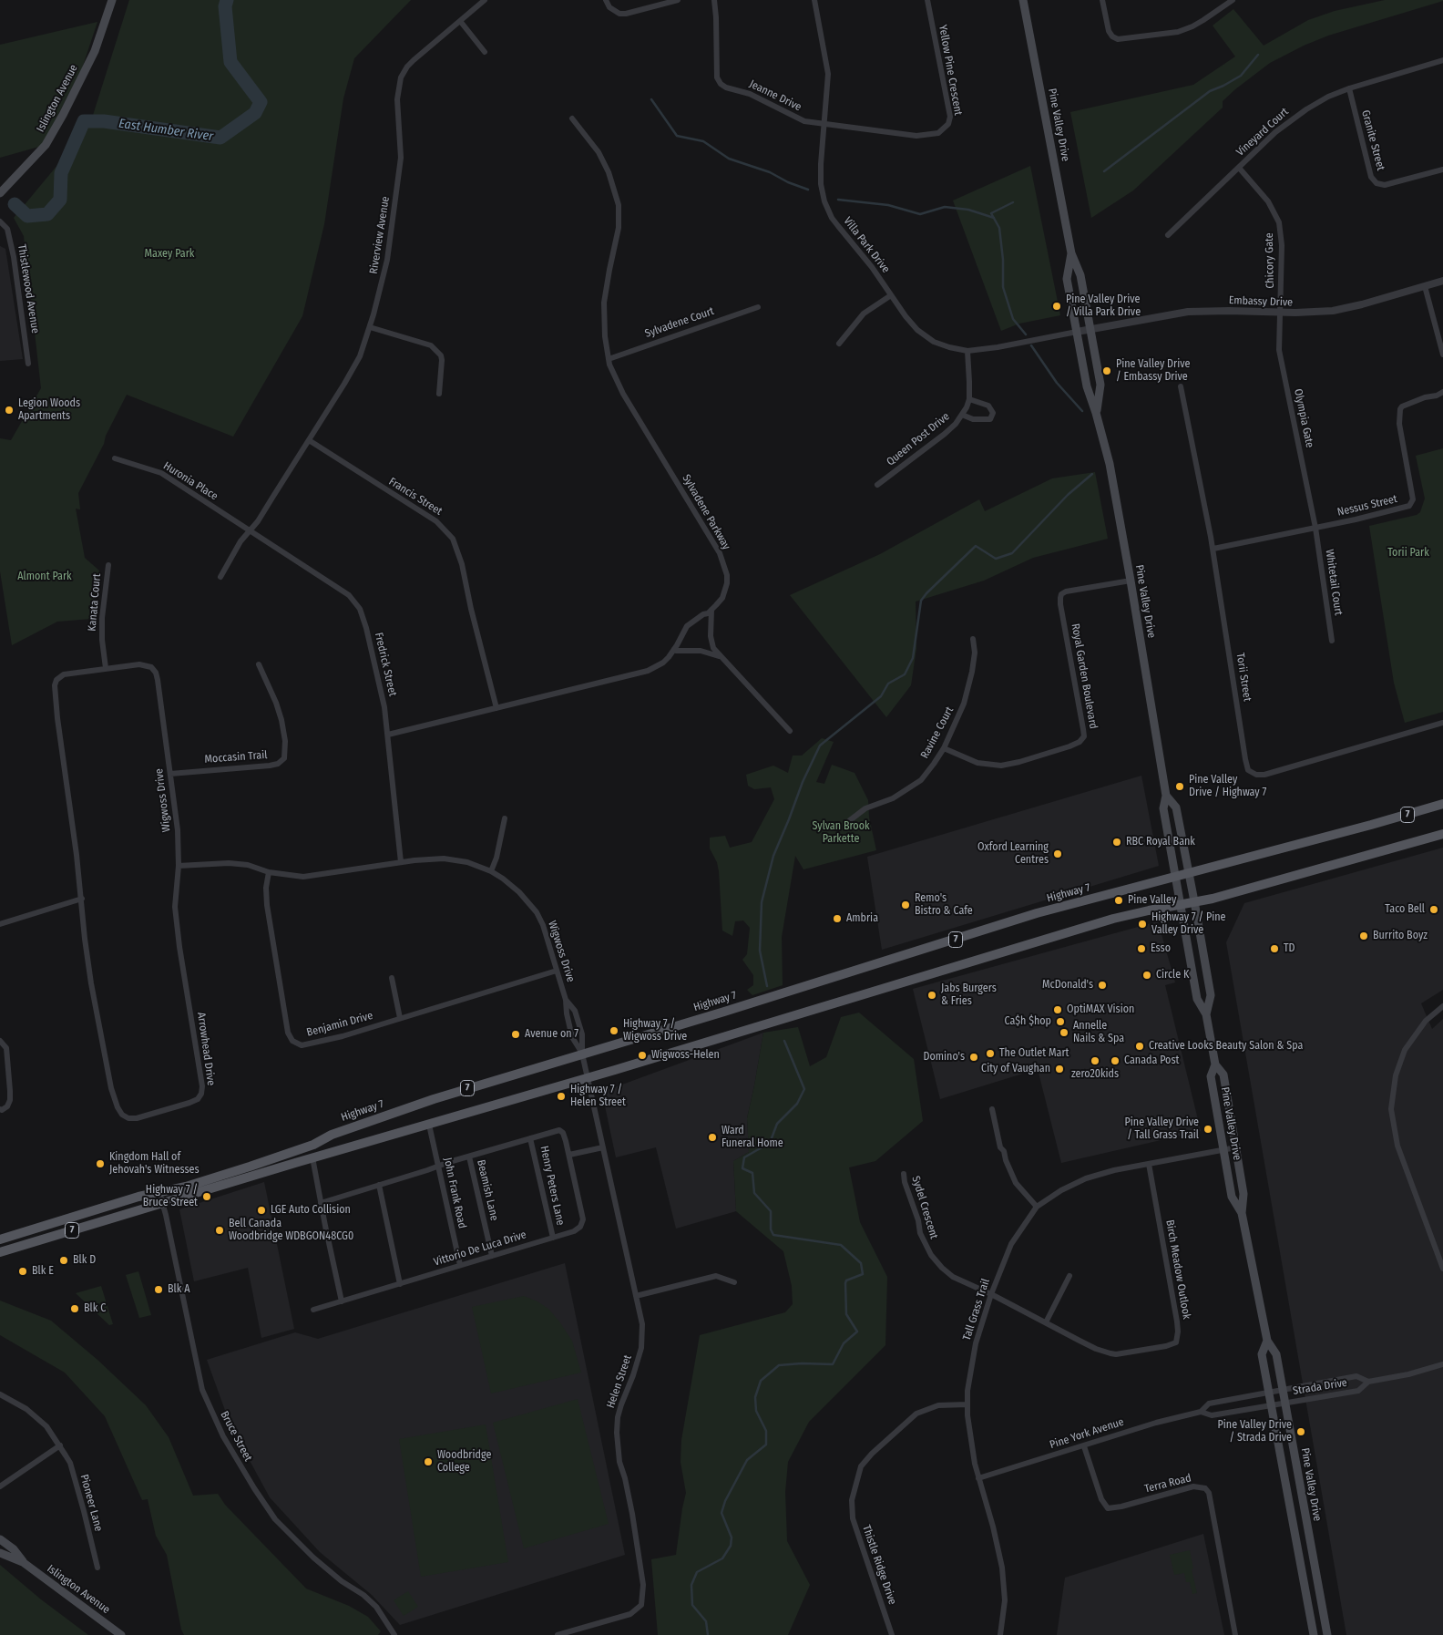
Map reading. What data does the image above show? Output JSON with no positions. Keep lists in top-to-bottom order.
{
  "streets": {
    "main road": [
      "Islington Avenue",
      "Pine Valley Drive",
      "7",
      "Highway 7"
    ],
    "street": [
      "Yellow Pine Crescent",
      "Jeanne Drive",
      "Vineyard Court",
      "Granite Street",
      "Riverview Avenue",
      "Villa Park Drive",
      "Chicory Gate",
      "Thistlewood Avenue",
      "Embassy Drive",
      "Sylvadene Court",
      "Olympia Gate",
      "Queen Post Drive",
      "Huronia Place",
      "Francis Street",
      "Nessus Street",
      "Sylvadene Parkway",
      "Whitetail Court",
      "Kanata Court",
      "Fredrick Street",
      "Royal Garden Boulevard",
      "Torii Street",
      "Ravine Court",
      "Moccasin Trail",
      "Wigwoss Drive",
      "Benjamin Drive",
      "Arrowhead Drive",
      "Henry Peters Lane",
      "Beamish Lane",
      "John Frank Road",
      "Sydel Crescent",
      "Vittorio De Luca Drive",
      "Birch Meadow Outlook",
      "Tall Grass Trail",
      "Helen Street",
      "Strada Drive",
      "Pine York Avenue",
      "Bruce Street",
      "Terra Road",
      "Pioneer Lane",
      "Thistle Ridge Drive"
    ]
  },
  "crossings": [
    ["Yellow Pine Crescent", "Jeanne Drive"],
    ["Yellow Pine Crescent", "Villa Park Drive"],
    ["Jeanne Drive", "Villa Park Drive"],
    ["Pine Valley Drive", "Villa Park Drive"],
    ["Pine Valley Drive", "Embassy Drive"],
    ["Pine Valley Drive", "Royal Garden Boulevard"],
    ["Pine Valley Drive", "7"],
    ["Pine Valley Drive", "Highway 7"],
    ["Pine Valley Drive", "Tall Grass Trail"],
    ["Pine Valley Drive", "Strada Drive"],
    ["Pine Valley Drive", "Pine York Avenue"],
    ["Vineyard Court", "Granite Street"],
    ["Vineyard Court", "Chicory Gate"],
    ["Riverview Avenue", "Huronia Place"],
    ["Riverview Avenue", "Francis Street"],
    ["Riverview Avenue", "Fredrick Street"],
    ["Villa Park Drive", "Embassy Drive"],
    ["Villa Park Drive", "Queen Post Drive"],
    ["Chicory Gate", "Embassy Drive"],
    ["Chicory Gate", "Olympia Gate"],
    ["Embassy Drive", "Olympia Gate"],
    ["Sylvadene Court", "Sylvadene Parkway"],
    ["Olympia Gate", "Nessus Street"],
    ["Olympia Gate", "Whitetail Court"],
    ["Huronia Place", "Fredrick Street"],
    ["Francis Street", "Sylvadene Parkway"],
    ["Nessus Street", "Whitetail Court"],
    ["Nessus Street", "Torii Street"],
    ["Sylvadene Parkway", "Fredrick Street"],
    ["Kanata Court", "Wigwoss Drive"],
    ["Fredrick Street", "Wigwoss Drive"],
    ["Royal Garden Boulevard", "Ravine Court"],
    ["Moccasin Trail", "Wigwoss Drive"],
    ["Wigwoss Drive", "Highway 7"],
    ["Wigwoss Drive", "Benjamin Drive"],
    ["Wigwoss Drive", "Arrowhead Drive"],
    ["Wigwoss Drive", "Helen Street"],
    ["7", "John Frank Road"],
    ["7", "Helen Street"],
    ["7", "Bruce Street"],
    ["Highway 7", "Helen Street"],
    ["Highway 7", "Bruce Street"],
    ["Henry Peters Lane", "Vittorio De Luca Drive"],
    ["Beamish Lane", "Vittorio De Luca Drive"],
    ["John Frank Road", "Vittorio De Luca Drive"],
    ["Sydel Crescent", "Birch Meadow Outlook"],
    ["Sydel Crescent", "Tall Grass Trail"],
    ["Birch Meadow Outlook", "Tall Grass Trail"],
    ["Tall Grass Trail", "Pine York Avenue"],
    ["Tall Grass Trail", "Thistle Ridge Drive"],
    ["Strada Drive", "Pine York Avenue"],
    ["Pine York Avenue", "Terra Road"]
  ],
  "water": ["East Humber River"],
  "parks": [
    "Maxey Park",
    "Torii Park",
    "Almont Park",
    "Sylvan Brook Parkette"
  ],
  "places": [
    "Pine Valley Drive / Villa Park Drive",
    "Pine Valley Drive / Embassy Drive",
    "Legion Woods Apartments",
    "Pine Valley Drive / Highway 7",
    "RBC Royal Bank",
    "Oxford Learning Centres",
    "Pine Valley",
    "Remo's Bistro & Cafe",
    "Taco Bell",
    "Ambria",
    "Highway 7 / Pine Valley Drive",
    "Burrito Boyz",
    "Esso",
    "TD",
    "Circle K",
    "McDonald's",
    "Jabs Burgers & Fries",
    "OptiMAX Vision",
    "Ca$h $hop",
    "Highway 7 / Wigwoss Drive",
    "Annelle Nails & Spa",
    "Avenue on 7",
    "Creative Looks Beauty Salon & Spa",
    "The Outlet Mart",
    "Wigwoss-Helen",
    "Domino's",
    "zero20kids",
    "Canada Post",
    "City of Vaughan",
    "Highway 7 / Helen Street",
    "Pine Valley Drive / Tall Grass Trail",
    "Ward Funeral Home",
    "Kingdom Hall of Jehovah's Witnesses",
    "Highway 7 / Bruce Street",
    "LGE Auto Collision",
    "Bell Canada Woodbridge WDBGON48CG0",
    "Blk D",
    "Blk E",
    "Blk A",
    "Blk C",
    "Pine Valley Drive / Strada Drive",
    "Woodbridge College"
  ]
}
